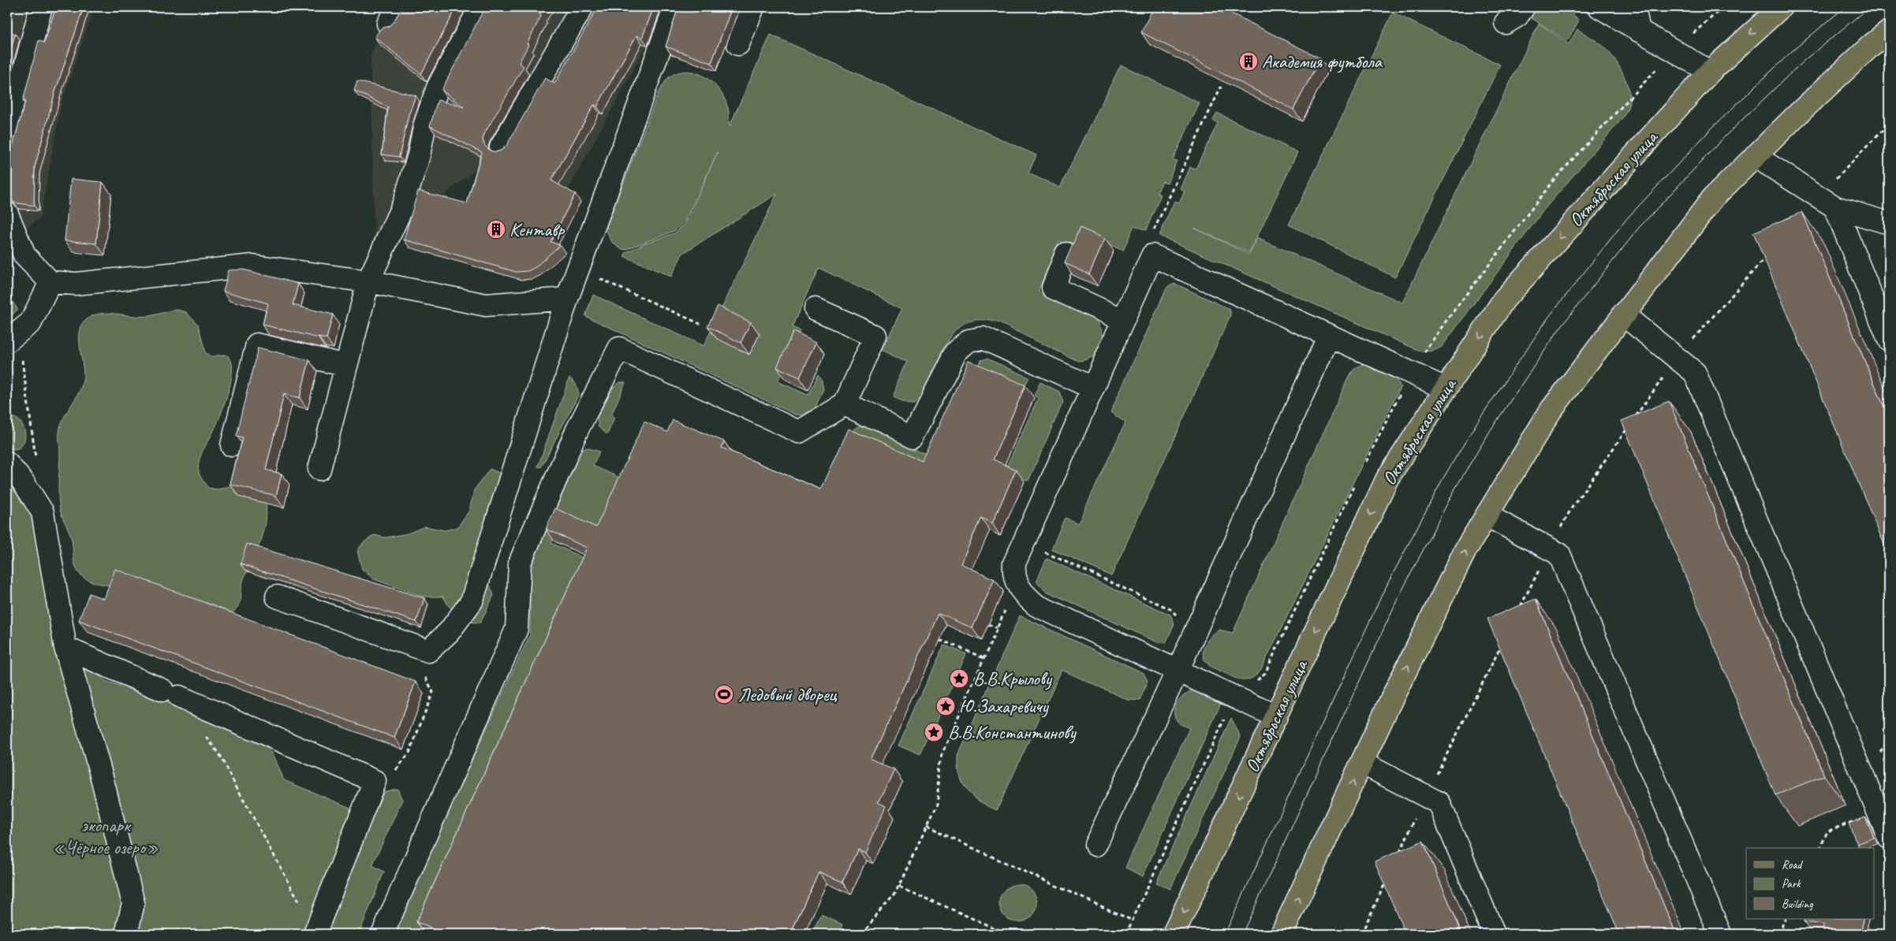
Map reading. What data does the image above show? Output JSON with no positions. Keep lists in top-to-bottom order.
{
  "streets": {
    "main road": ["Октябрьская улица"]
  },
  "parks": ["экопарк «Чёрное озеро»"],
  "places": {
    "building": ["Академия футбола", "Кентавр"],
    "place": ["В.В.Крылову", "Ю.Захаревичу", "В.В.Константинову"],
    "sports": ["Ледовый дворец"]
  },
  "legend": ["Road", "Park", "Building"]
}
